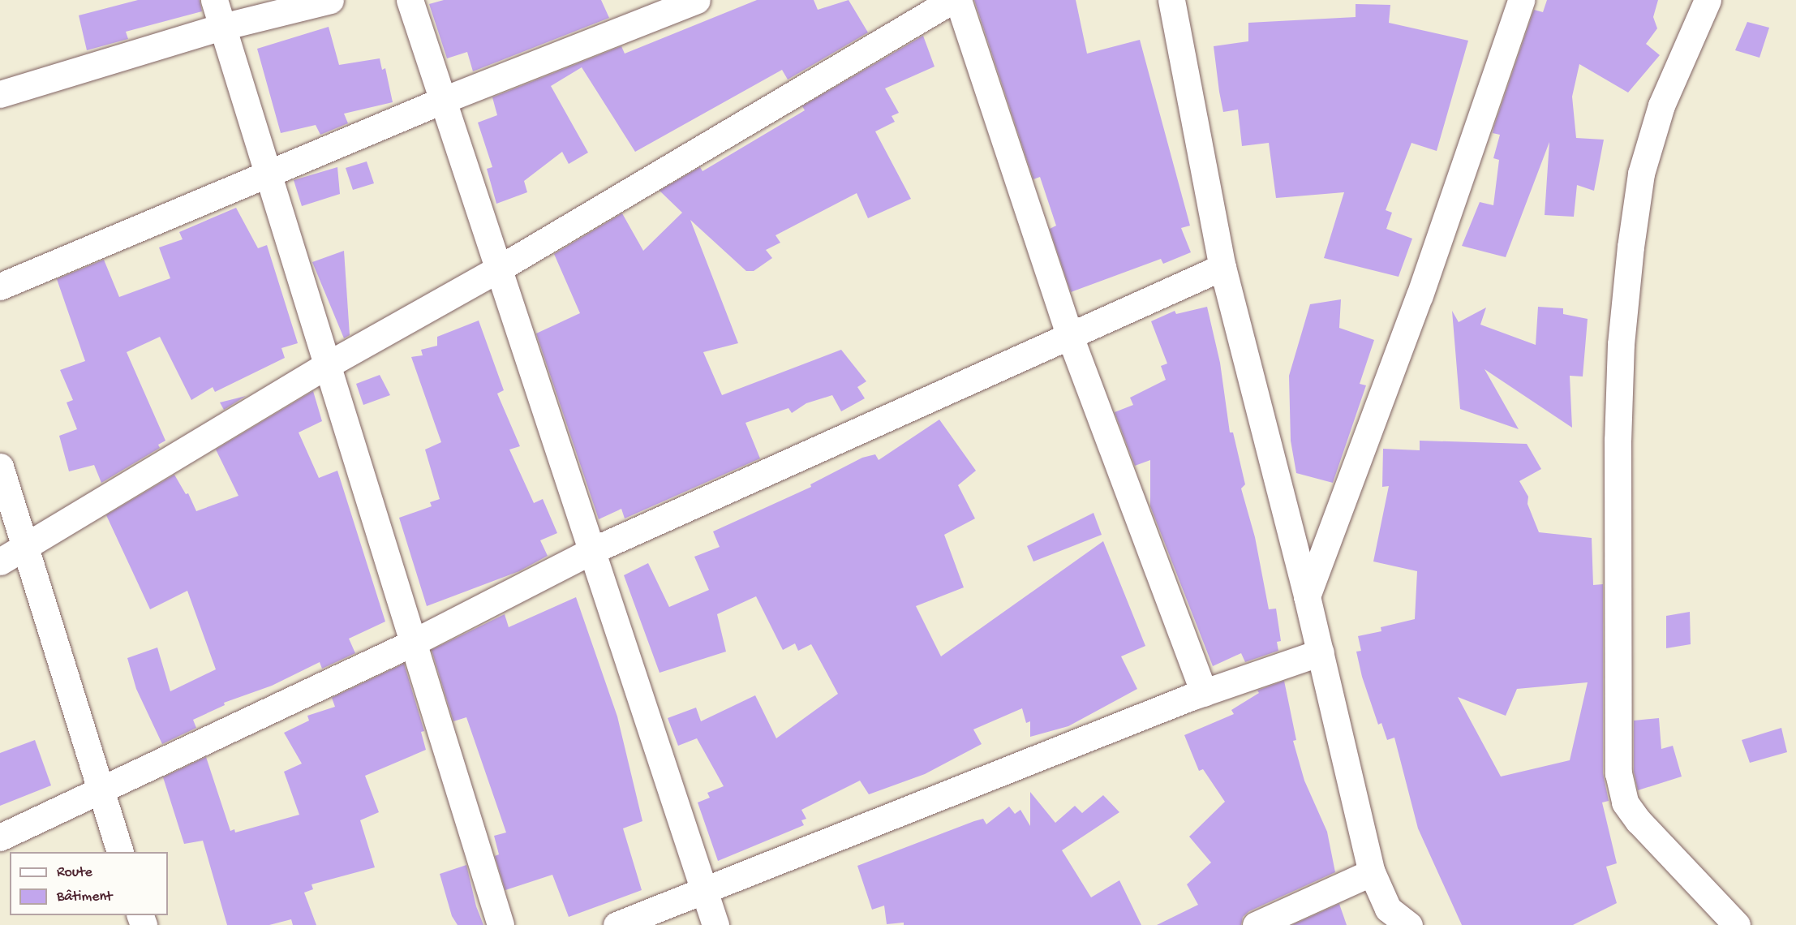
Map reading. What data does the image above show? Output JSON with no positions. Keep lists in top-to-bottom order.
{
  "legend": ["Route", "Bâtiment"]
}
